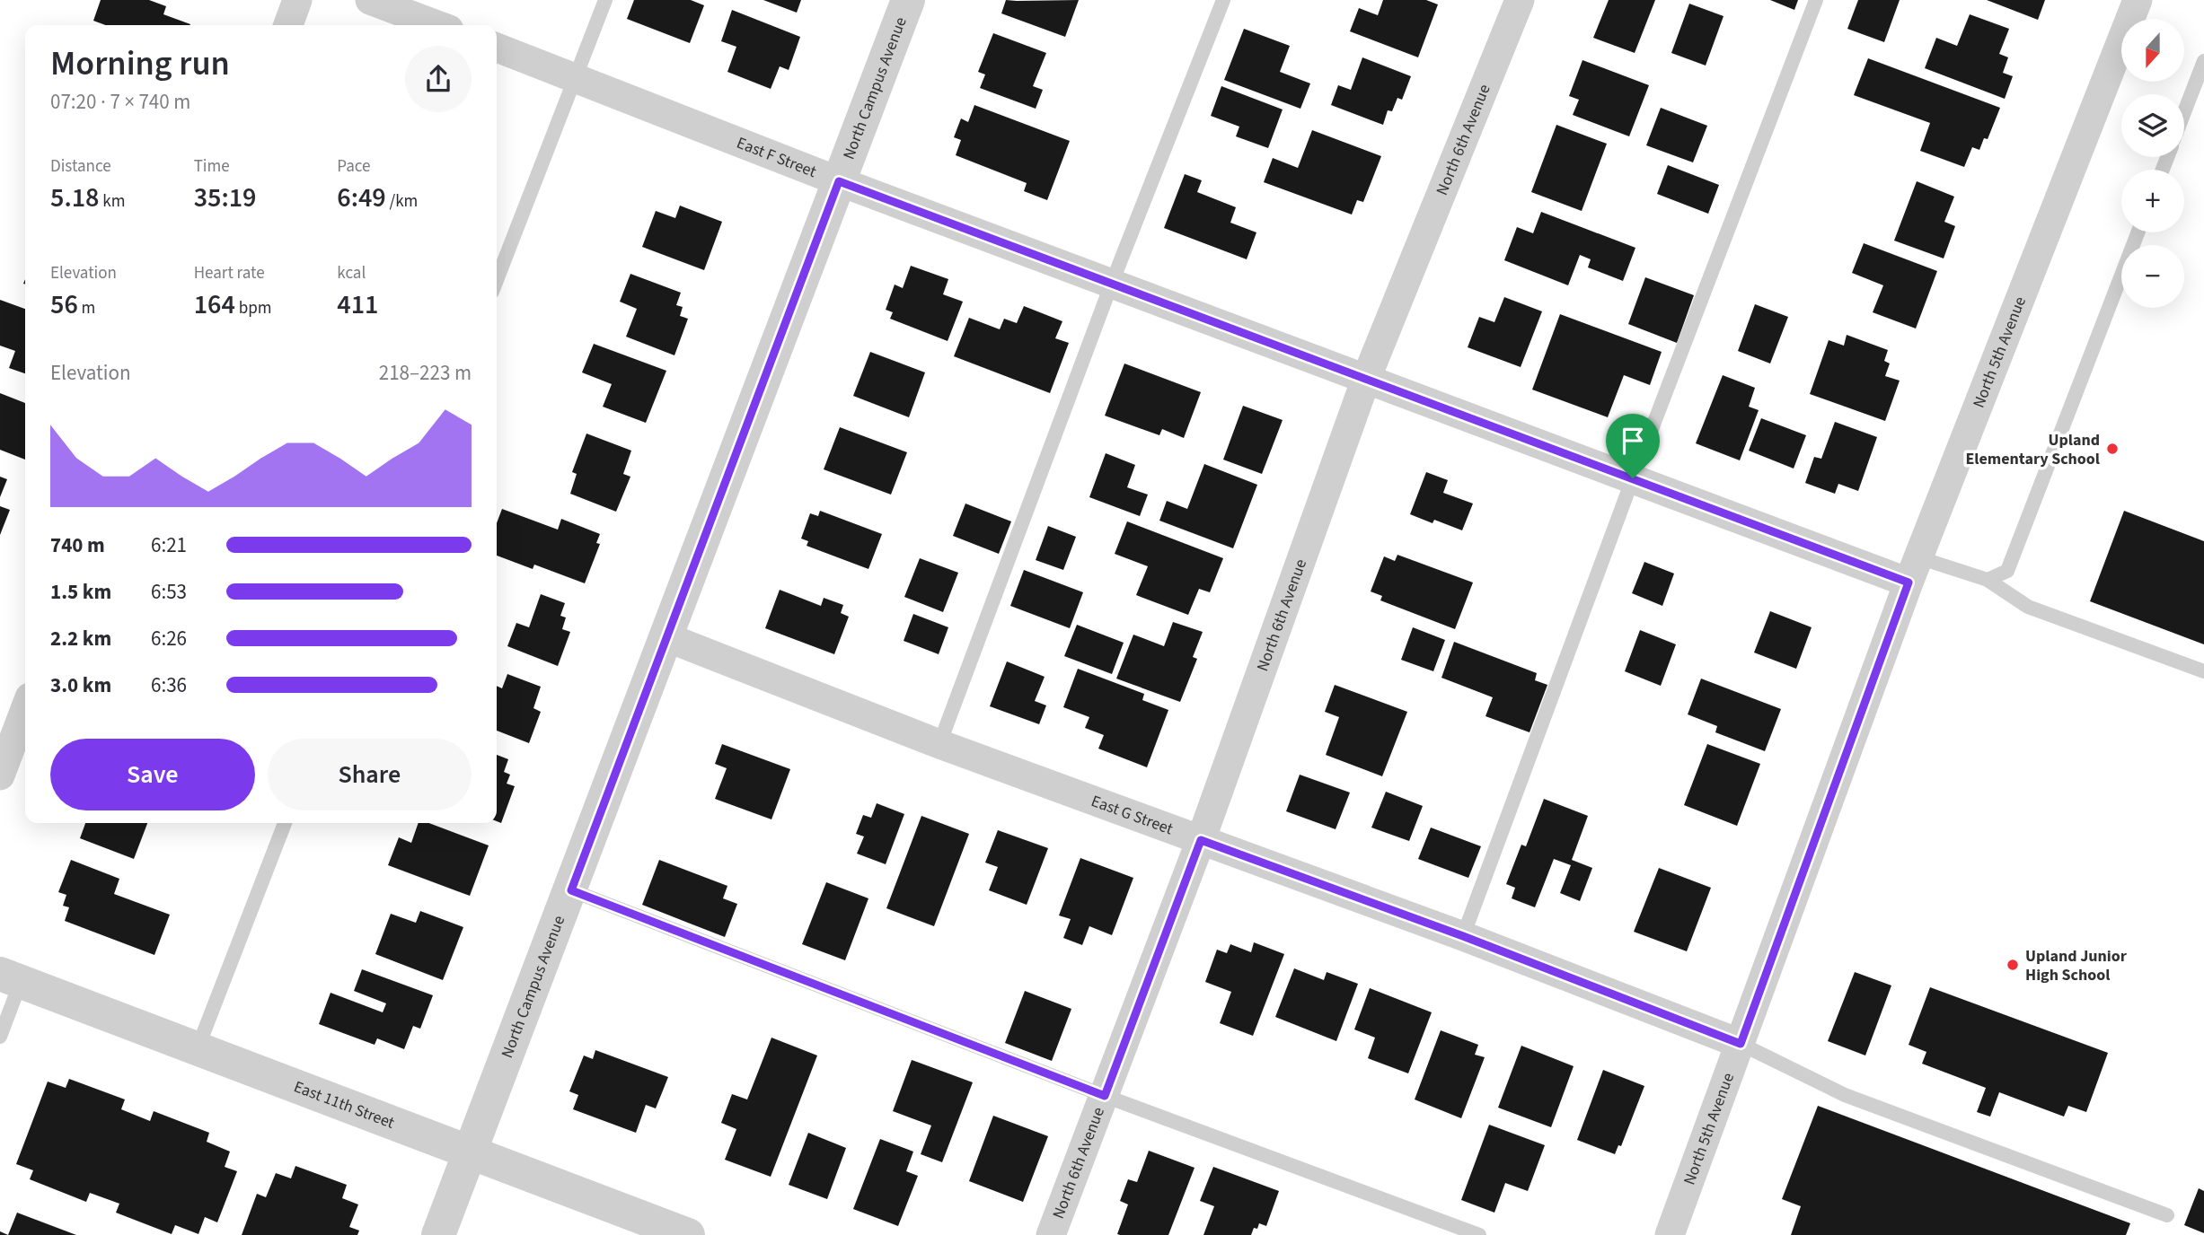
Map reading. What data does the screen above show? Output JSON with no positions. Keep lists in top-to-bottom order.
{
  "streets": {
    "street": [
      "North Campus Avenue",
      "North 6th Avenue",
      "East F Street",
      "North 5th Avenue",
      "East G Street",
      "East 11th Street"
    ]
  },
  "crossings": [
    ["North Campus Avenue", "East F Street"],
    ["North Campus Avenue", "East G Street"],
    ["North Campus Avenue", "East 11th Street"],
    ["North 6th Avenue", "East F Street"],
    ["North 6th Avenue", "East G Street"],
    ["East F Street", "North 5th Avenue"],
    ["North 5th Avenue", "East G Street"]
  ],
  "places": ["Upland Elementary School", "Upland Junior High School"],
  "north": "bottom",
  "page": {
    "map_buttons": ["+", "−"],
    "heading": ["Morning run", "07:20 · 7 × 740 m"],
    "stats": [
      ["Distance", "5.18 km"],
      ["Time", "35:19"],
      ["Pace", "6:49 /km"],
      ["Elevation", "56 m"],
      ["Heart rate", "164 bpm"],
      ["kcal", "411"]
    ],
    "chart": ["Elevation", "218–223 m"],
    "list": [
      {
        "name": "740 m",
        "note": "6:21"
      },
      {
        "name": "1.5 km",
        "note": "6:53"
      },
      {
        "name": "2.2 km",
        "note": "6:26"
      },
      {
        "name": "3.0 km",
        "note": "6:36"
      }
    ],
    "buttons": ["Save", "Share"]
  }
}
